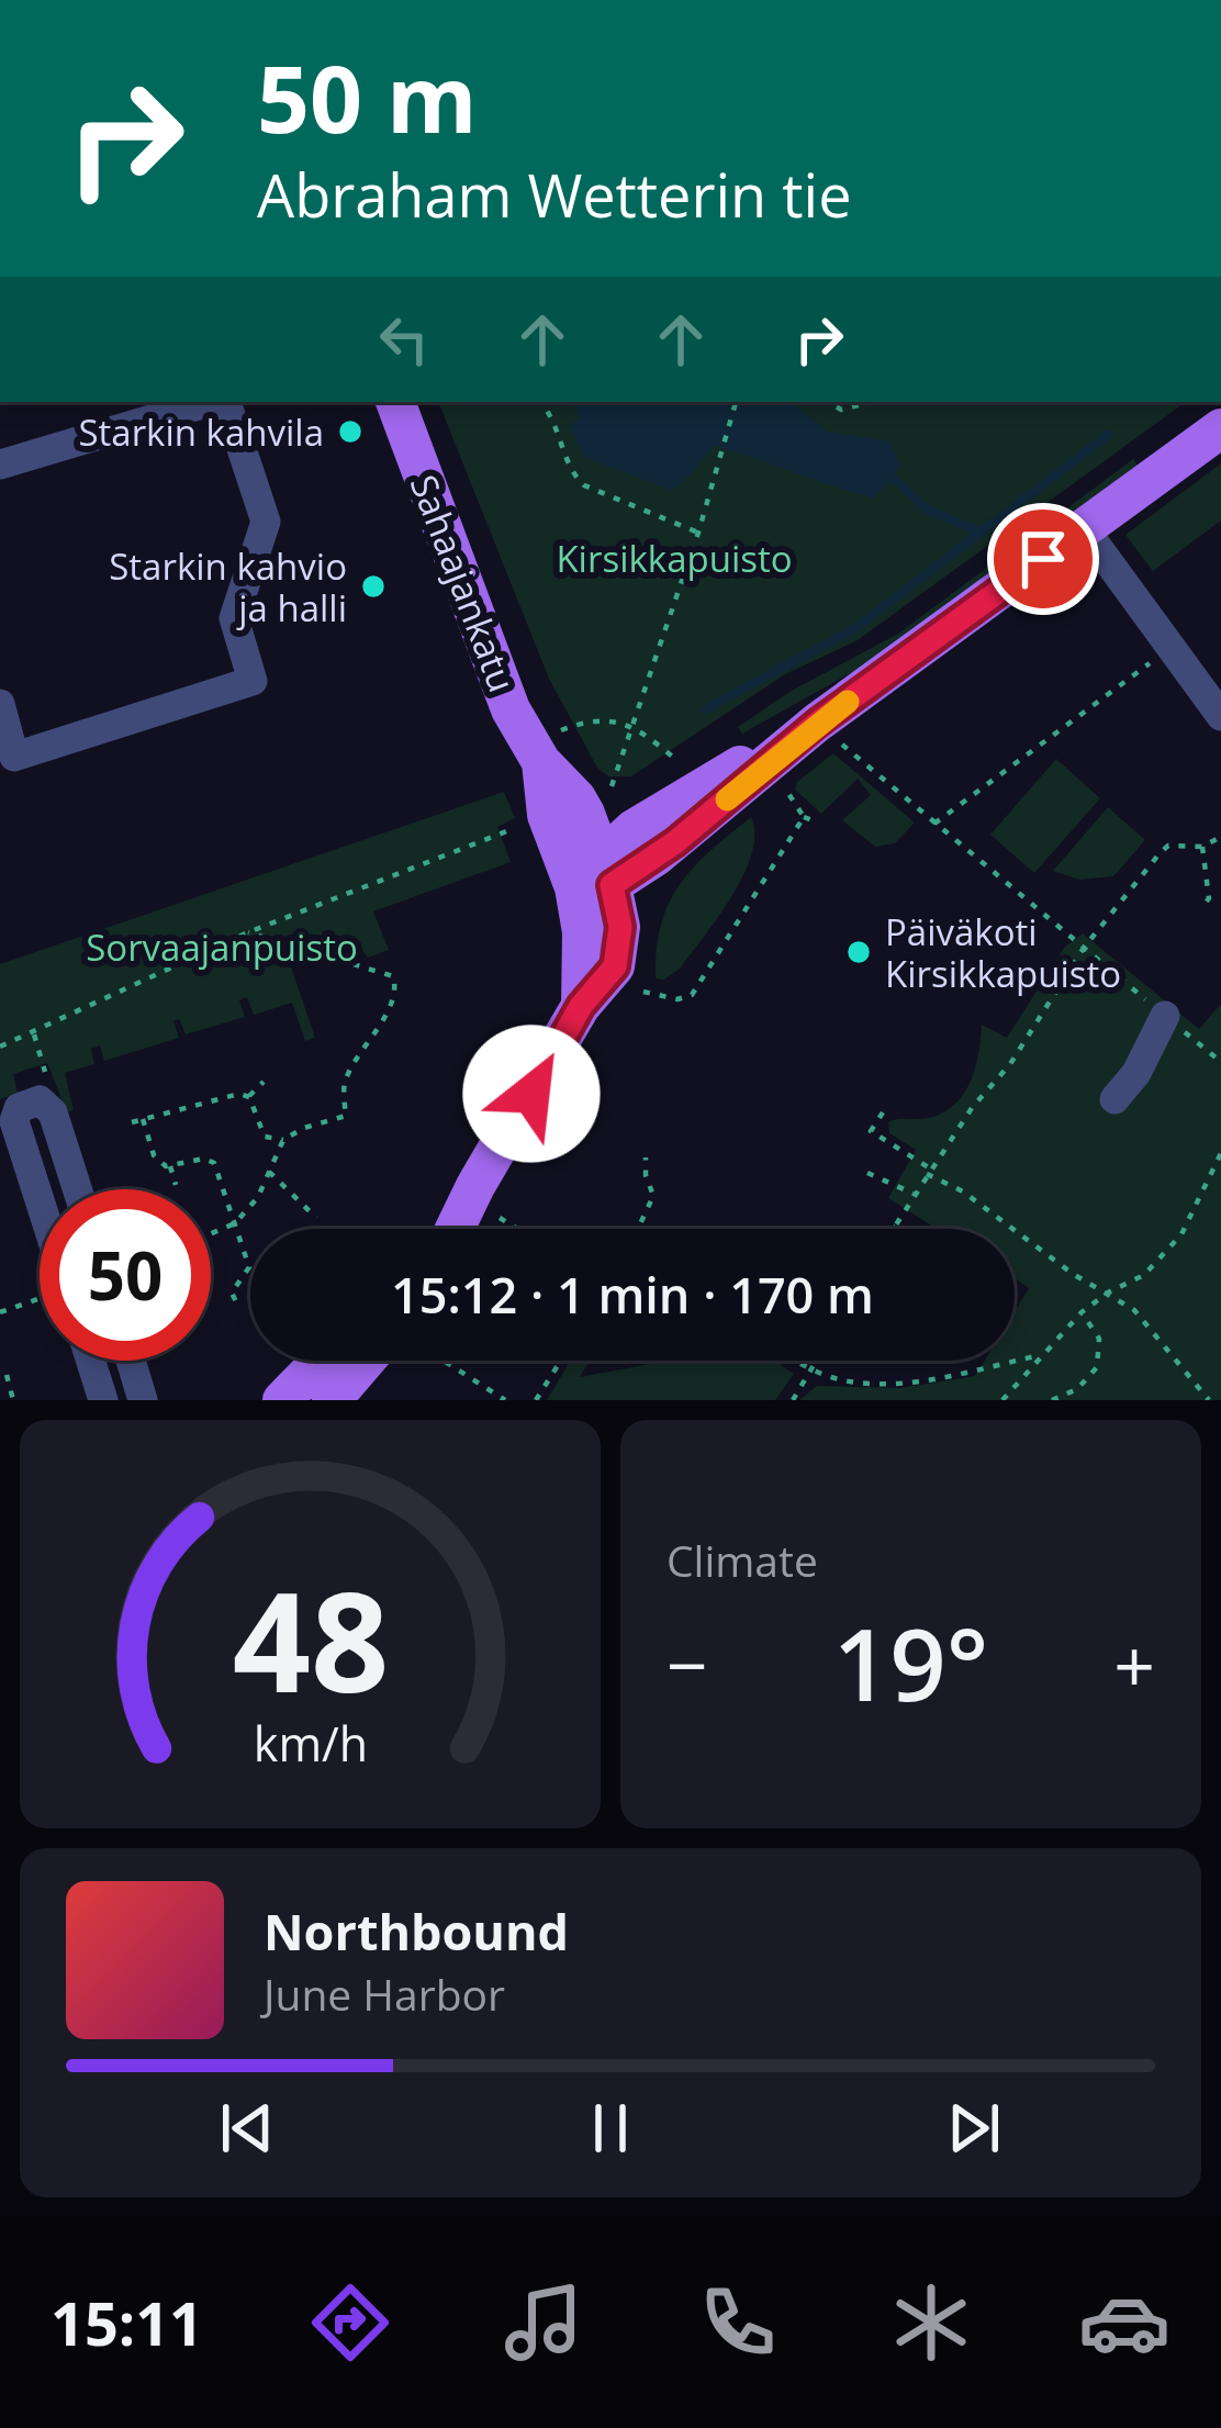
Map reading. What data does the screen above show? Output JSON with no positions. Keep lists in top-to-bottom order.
{
  "streets": {
    "main road": ["Sahaajankatu"]
  },
  "parks": ["Kirsikkapuisto", "Sorvaajanpuisto"],
  "places": ["Starkin kahvila", "Starkin kahvio ja halli", "Päiväkoti Kirsikkapuisto"],
  "page": {
    "turn": ["50 m", "Abraham Wetterin tie"],
    "limit": "50",
    "trip": "15:12 · 1 min · 170 m",
    "tile": "Climate",
    "heat": ["−", "19°", "+"],
    "song": ["Northbound", "June Harbor"],
    "tabs": "15:11",
    "gauge": ["48", "km/h"]
  }
}
